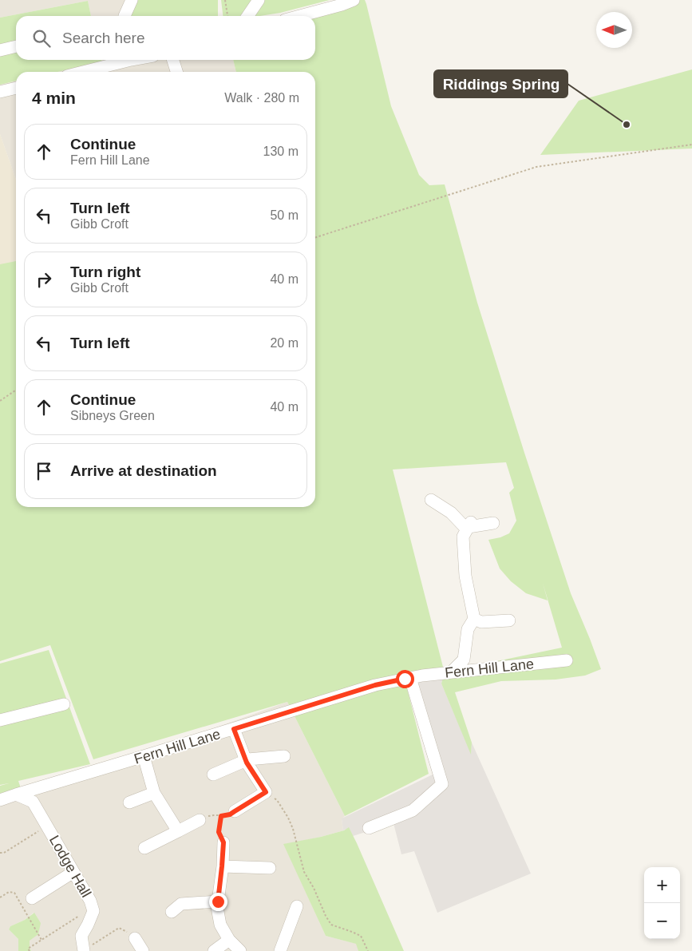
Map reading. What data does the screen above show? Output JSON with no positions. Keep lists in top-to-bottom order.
{
  "streets": {
    "street": ["Fern Hill Lane", "Lodge Hall"]
  },
  "crossings": [
    ["Fern Hill Lane", "Lodge Hall"]
  ],
  "places": ["Riddings Spring"],
  "north": "left",
  "page": {
    "search": "Search here",
    "heading": ["4 min", "Walk · 280 m"],
    "list": [
      ["Continue", "Fern Hill Lane", "130 m"],
      ["Turn left", "Gibb Croft", "50 m"],
      ["Turn right", "Gibb Croft", "40 m"],
      ["Turn left", "20 m"],
      ["Continue", "Sibneys Green", "40 m"],
      "Arrive at destination"
    ],
    "map_buttons": ["+", "−"]
  }
}
